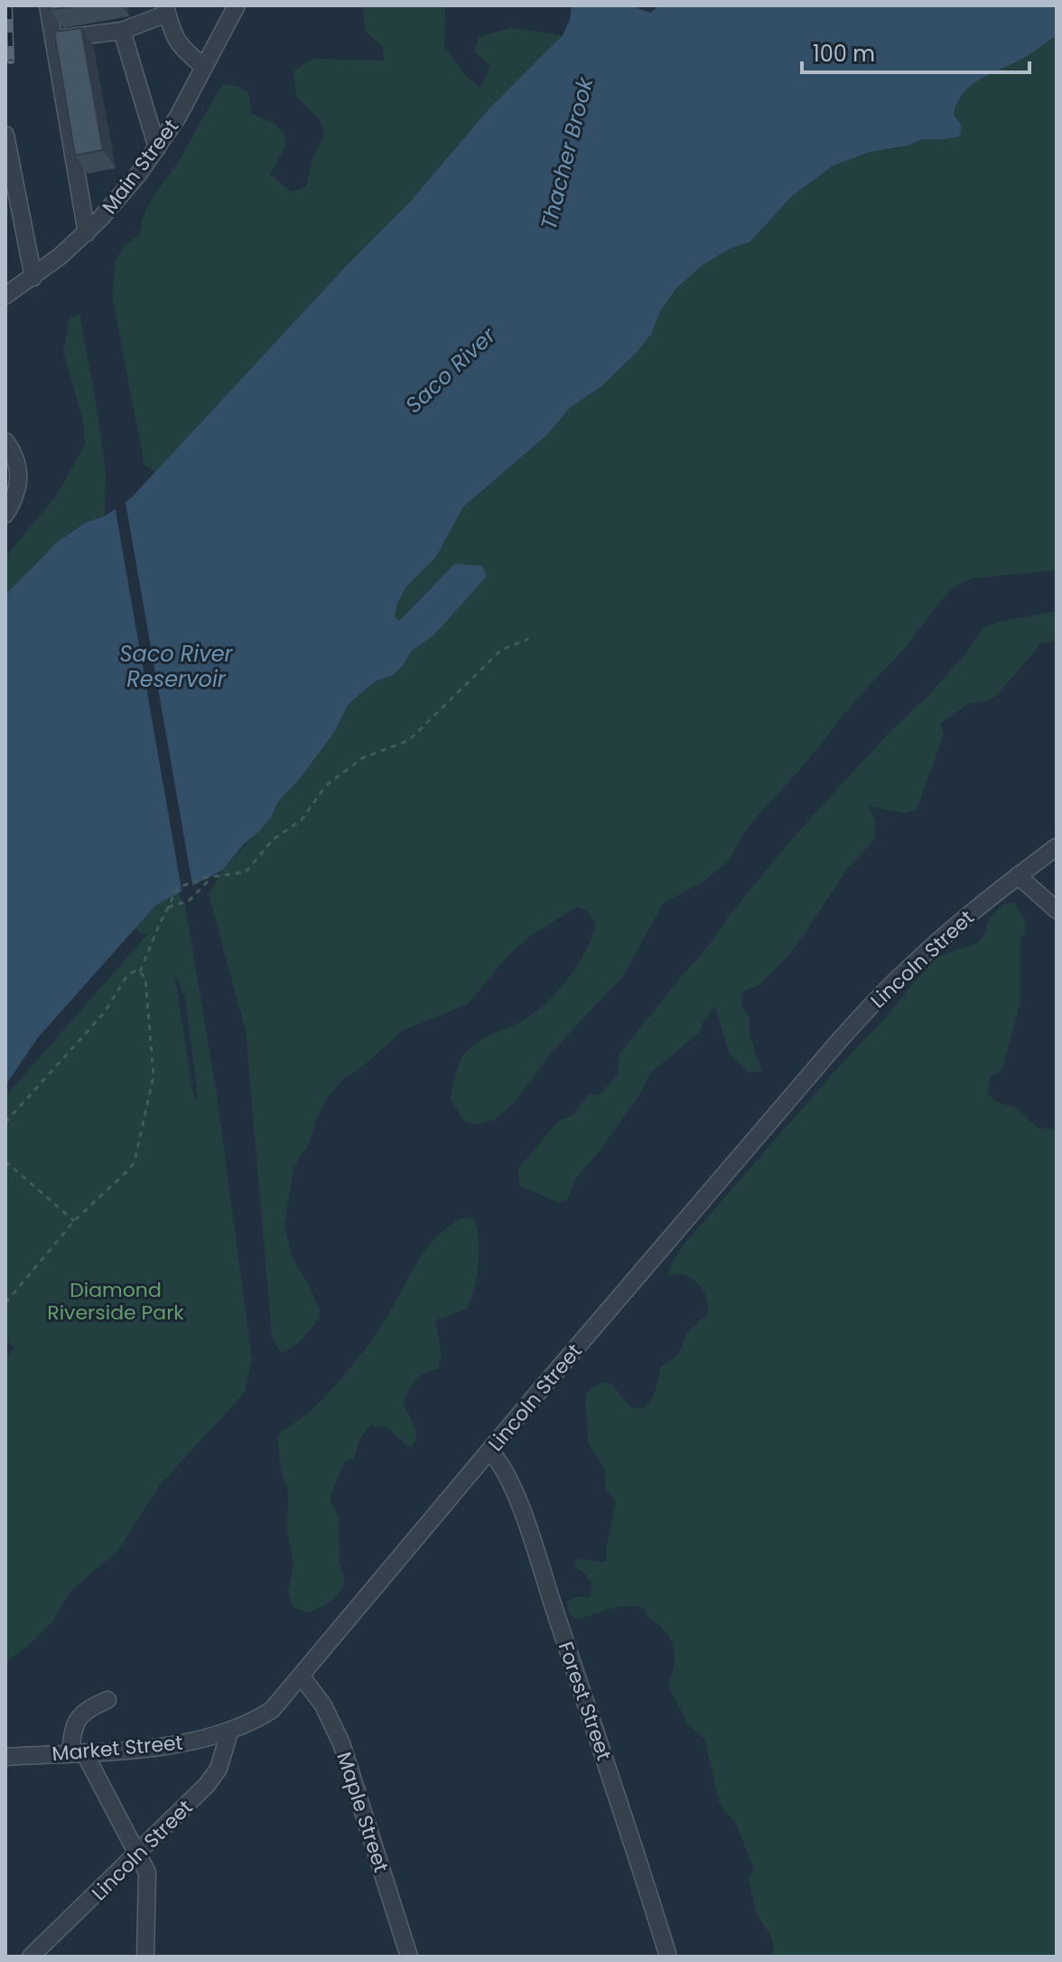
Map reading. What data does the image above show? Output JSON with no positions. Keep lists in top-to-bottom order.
{
  "streets": {
    "street": [
      "Main Street",
      "Lincoln Street",
      "Forest Street",
      "Market Street",
      "Maple Street"
    ]
  },
  "crossings": [
    ["Lincoln Street", "Forest Street"],
    ["Lincoln Street", "Market Street"],
    ["Lincoln Street", "Maple Street"]
  ],
  "water": ["Thacher Brook", "Saco River", "Saco River Reservoir"],
  "parks": ["Diamond Riverside Park"],
  "scale_bar": "100 m"
}
